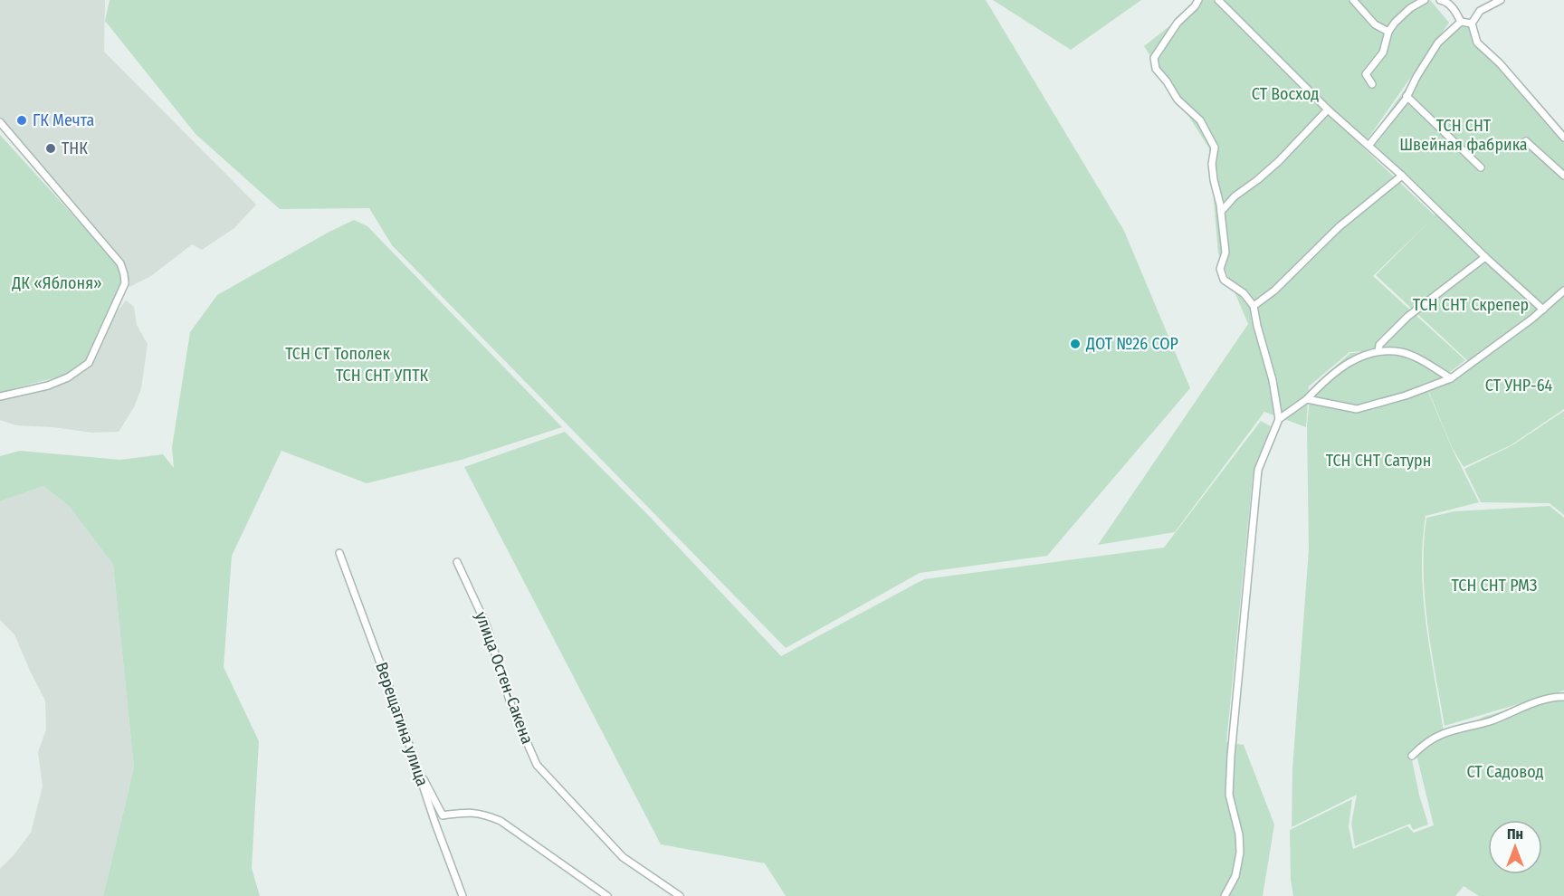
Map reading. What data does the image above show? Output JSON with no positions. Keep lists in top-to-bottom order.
{
  "streets": {
    "street": ["улица Остен-Сакена", "Верещагина улица"]
  },
  "parks": [
    "СТ Восход",
    "ТСН СНТ Швейная фабрика",
    "ДК «Яблоня»",
    "ТСН СНТ Скрепер",
    "ТСН СТ Тополек",
    "ТСН СНТ УПТК",
    "СТ УНР-64",
    "ТСН СНТ Сатурн",
    "ТСН СНТ РМЗ",
    "СТ Садовод"
  ],
  "places": ["ГК Мечта", "ТНК", "ДОТ №26 СОР"],
  "north": "top"
}
